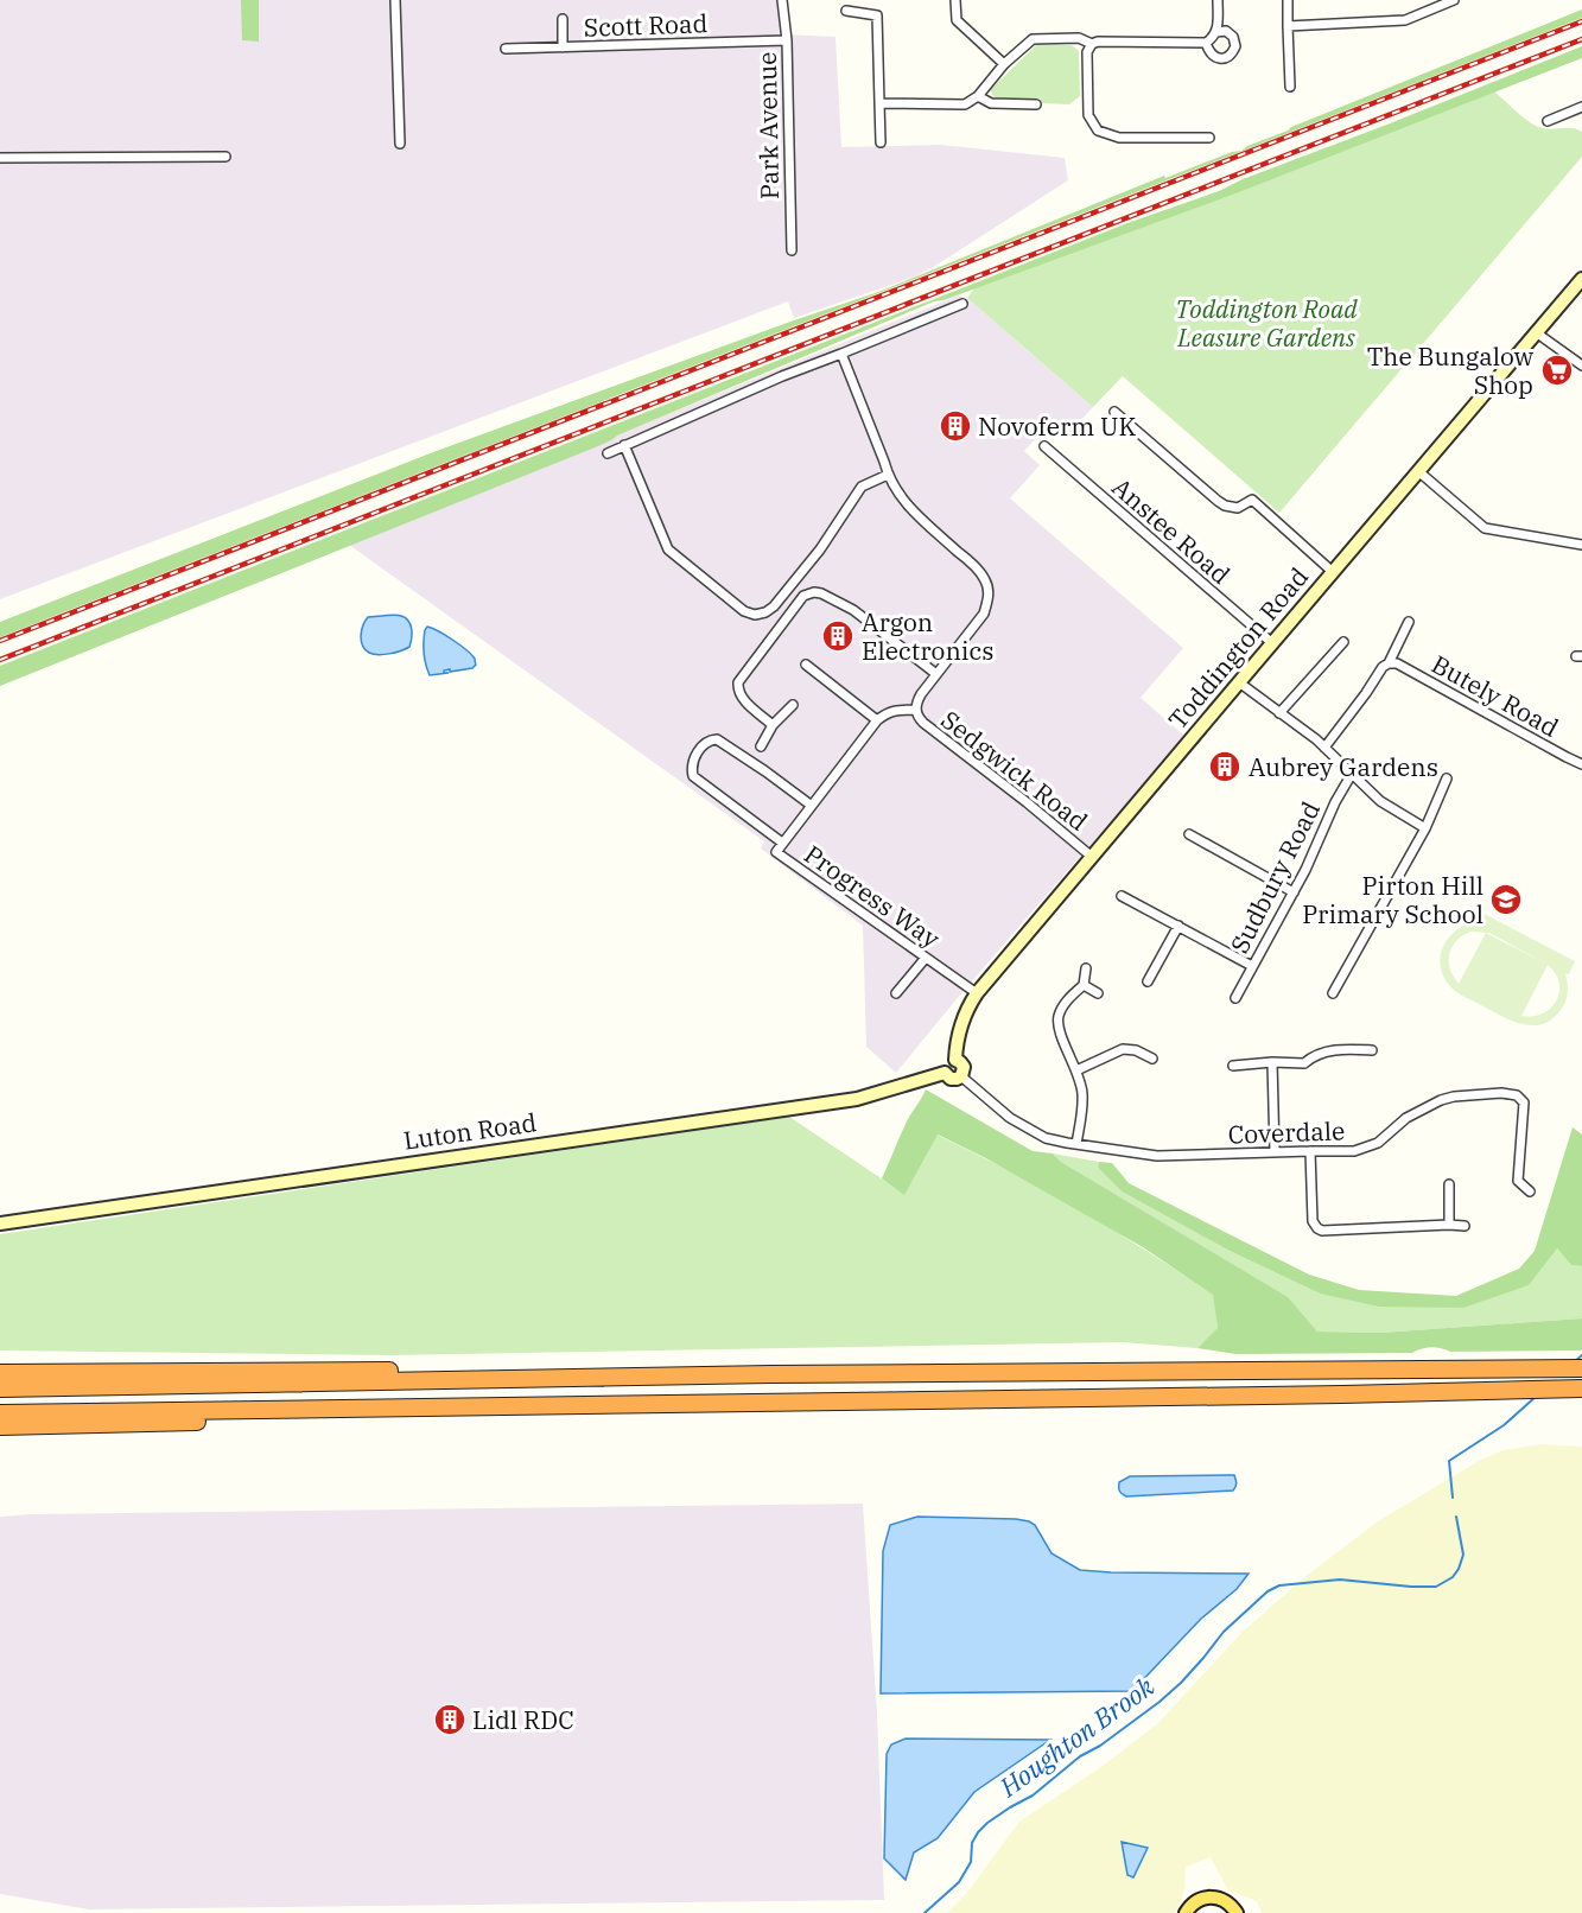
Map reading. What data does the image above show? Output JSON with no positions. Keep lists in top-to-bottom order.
{
  "streets": {
    "main road": ["Toddington Road", "Luton Road"],
    "street": [
      "Scott Road",
      "Park Avenue",
      "Anstee Road",
      "Butely Road",
      "Sedgwick Road",
      "Sudbury Road",
      "Progress Way",
      "Coverdale"
    ]
  },
  "crossings": [
    ["Scott Road", "Park Avenue"],
    ["Anstee Road", "Toddington Road"],
    ["Toddington Road", "Sedgwick Road"],
    ["Toddington Road", "Progress Way"],
    ["Toddington Road", "Luton Road"],
    ["Toddington Road", "Coverdale"],
    ["Luton Road", "Coverdale"]
  ],
  "water": ["Houghton Brook"],
  "parks": ["Toddington Road Leasure Gardens"],
  "places": {
    "supermarket": ["The Bungalow Shop"],
    "building": [
      "Novoferm UK",
      "Argon Electronics",
      "Aubrey Gardens",
      "Lidl RDC"
    ],
    "school or university": ["Pirton Hill Primary School"]
  }
}
